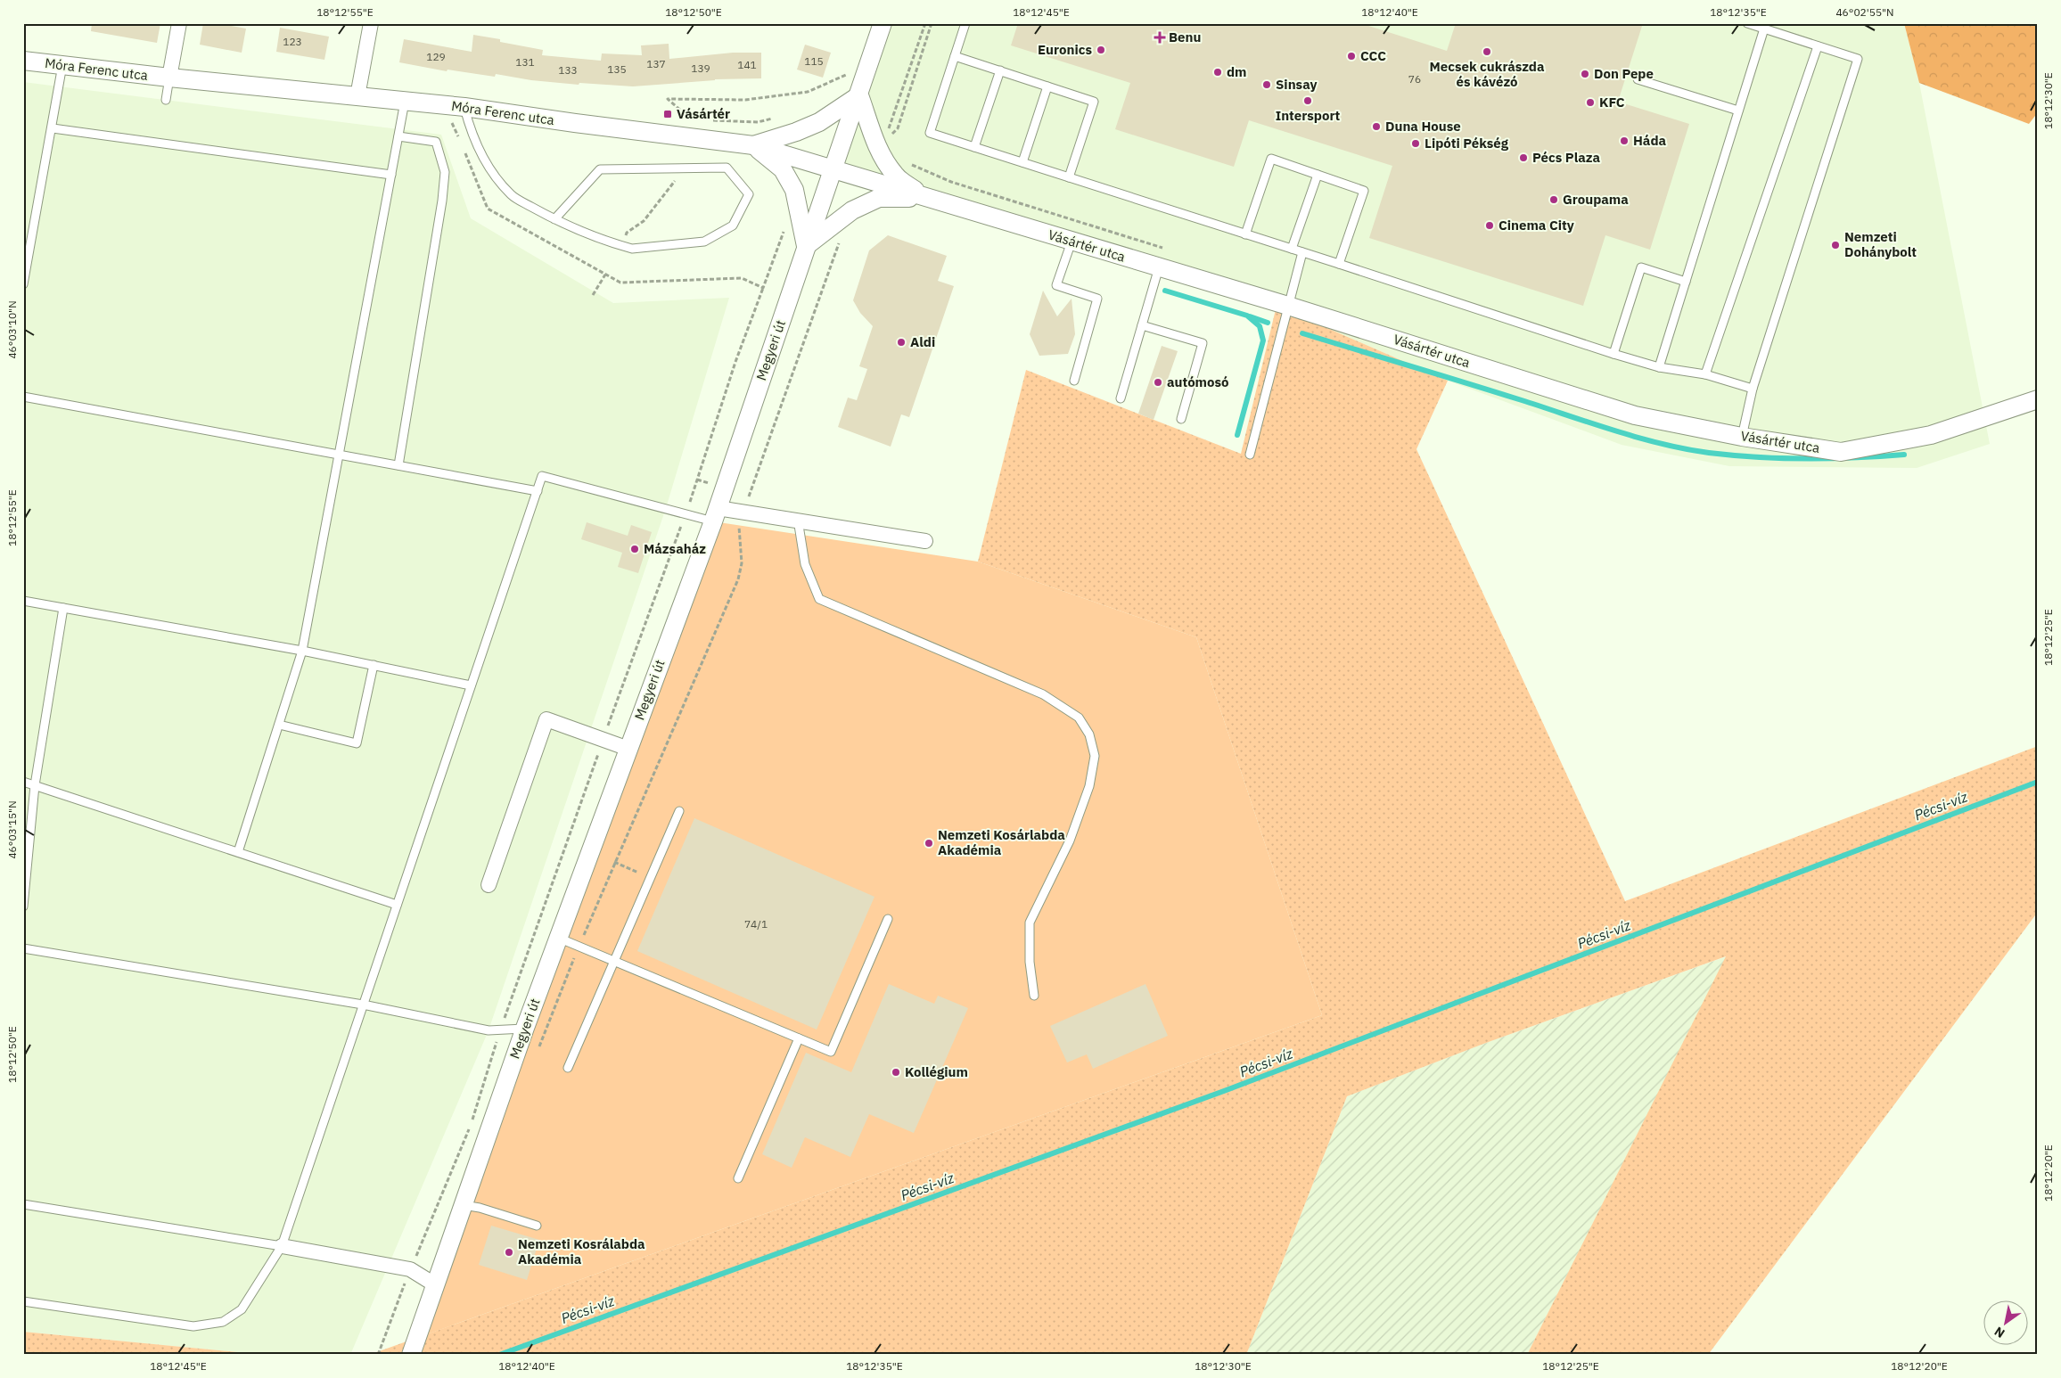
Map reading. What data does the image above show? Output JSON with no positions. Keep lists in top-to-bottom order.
{
  "streets": {
    "street": ["Móra Ferenc utca", "Vásártér utca", "Megyeri út"]
  },
  "crossings": [
    ["Móra Ferenc utca", "Vásártér utca"],
    ["Móra Ferenc utca", "Megyeri út"],
    ["Vásártér utca", "Megyeri út"]
  ],
  "water": ["Pécsi-víz"],
  "places": {
    "health": ["Benu"],
    "other": [
      "Euronics",
      "Mecsek cukrászda és kávézó",
      "CCC",
      "dm",
      "Don Pepe",
      "Sinsay",
      "Intersport",
      "KFC",
      "Duna House",
      "Háda",
      "Lipóti Pékség",
      "Pécs Plaza",
      "Groupama",
      "Cinema City",
      "Nemzeti Dohánybolt",
      "Aldi",
      "autómosó",
      "Mázsaház",
      "Nemzeti Kosárlabda Akadémia",
      "Kollégium",
      "Nemzeti Kosrálabda Akadémia"
    ],
    "transit": ["Vásártér"]
  },
  "house_numbers": [
    "123",
    "129",
    "115",
    "131",
    "137",
    "141",
    "139",
    "135",
    "133",
    "76",
    "74/1"
  ],
  "north": "bottom left",
  "coordinates": [
    "18°12'55\"E",
    "18°12'50\"E",
    "18°12'45\"E",
    "18°12'40\"E",
    "18°12'35\"E",
    "46°02'55\"N",
    "18°12'30\"E",
    "46°03'10\"N",
    "18°12'25\"E",
    "46°03'15\"N",
    "18°12'20\"E"
  ]
}
